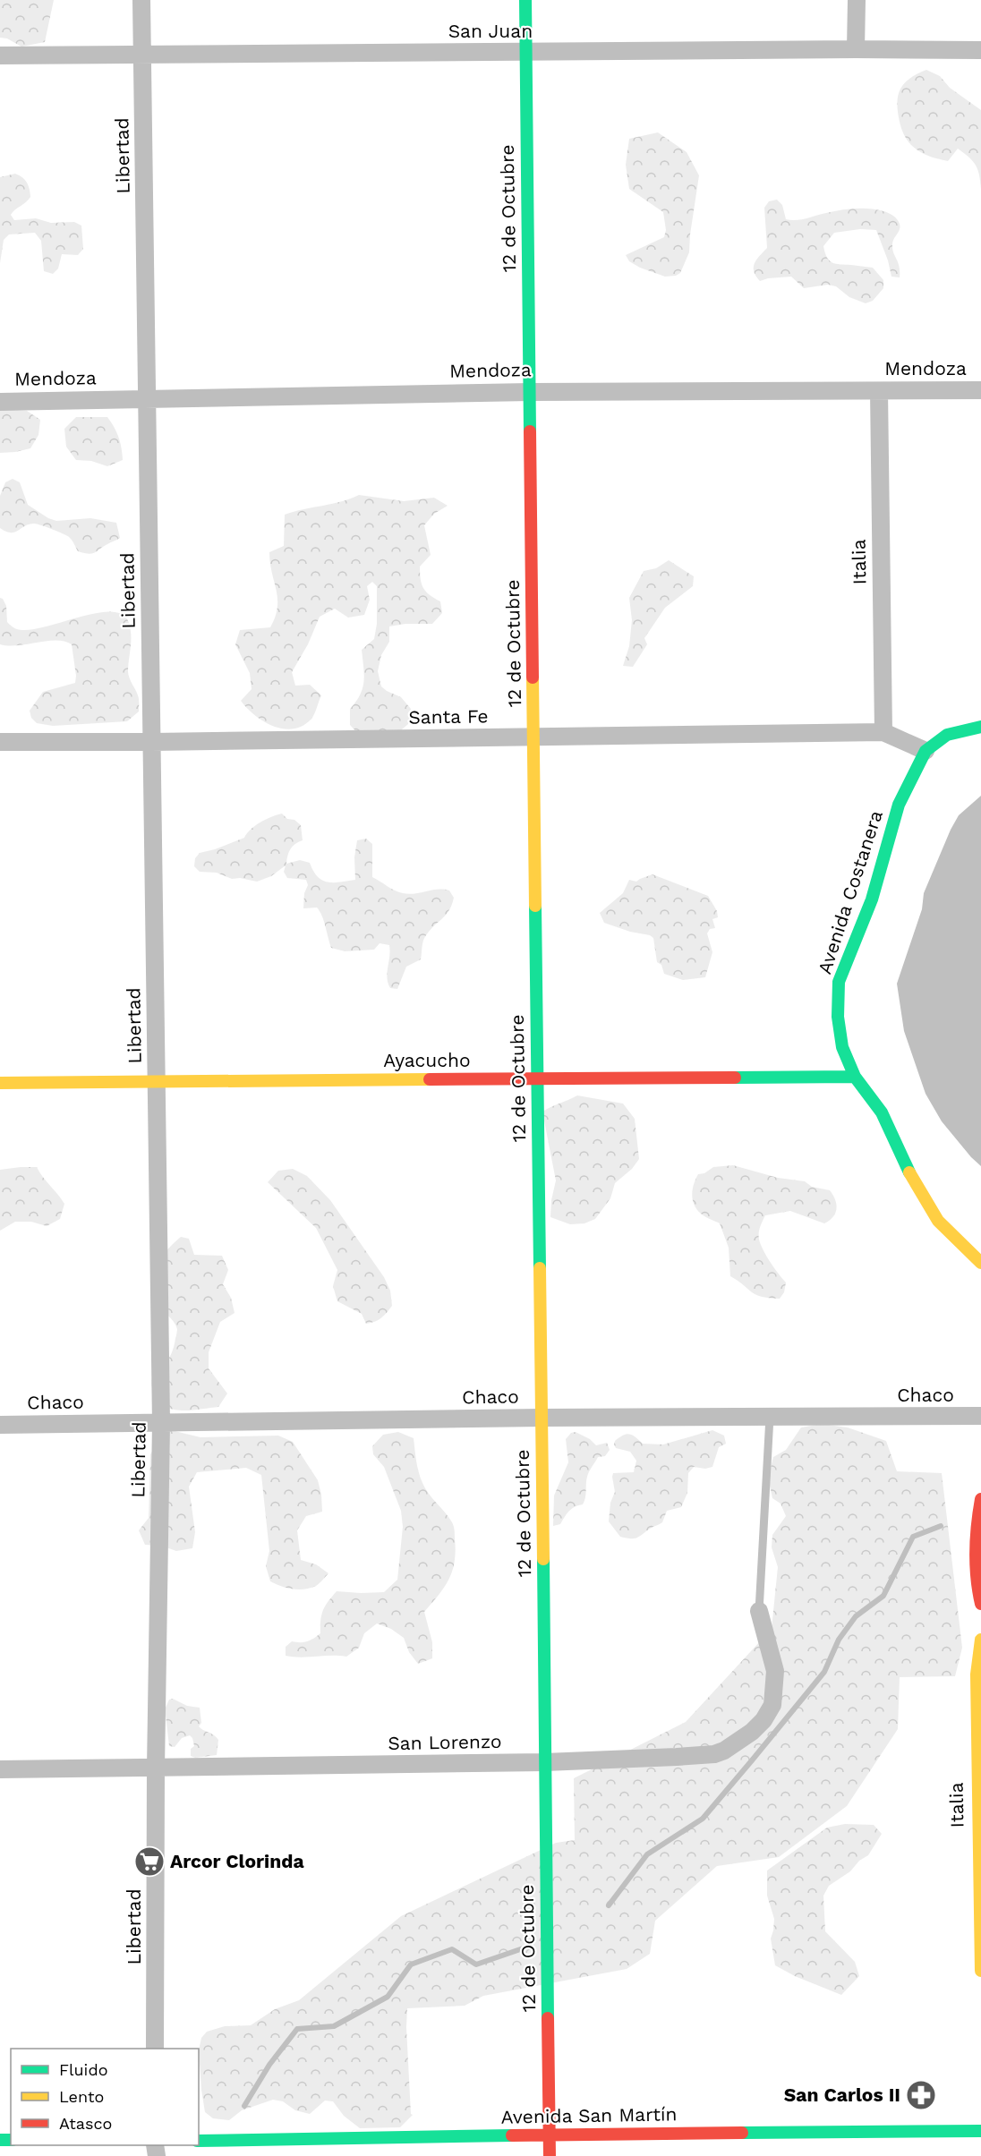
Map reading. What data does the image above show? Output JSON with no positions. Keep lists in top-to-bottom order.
{
  "streets": {
    "street": [
      "San Juan",
      "Libertad",
      "12 de Octubre",
      "Mendoza",
      "Italia",
      "Santa Fe",
      "Avenida Costanera",
      "Ayacucho",
      "Chaco",
      "San Lorenzo",
      "Avenida San Martín"
    ]
  },
  "crossings": [
    ["San Juan", "Libertad"],
    ["San Juan", "12 de Octubre"],
    ["Libertad", "Mendoza"],
    ["Libertad", "Santa Fe"],
    ["Libertad", "Ayacucho"],
    ["Libertad", "Chaco"],
    ["Libertad", "San Lorenzo"],
    ["12 de Octubre", "Mendoza"],
    ["12 de Octubre", "Santa Fe"],
    ["12 de Octubre", "Ayacucho"],
    ["12 de Octubre", "Chaco"],
    ["12 de Octubre", "San Lorenzo"],
    ["12 de Octubre", "Avenida San Martín"],
    ["Mendoza", "Italia"],
    ["Italia", "Santa Fe"],
    ["Santa Fe", "Avenida Costanera"],
    ["Avenida Costanera", "Ayacucho"]
  ],
  "places": {
    "supermarket": ["Arcor Clorinda"],
    "pharmacy": ["San Carlos II"]
  },
  "legend": ["Fluido", "Lento", "Atasco"]
}
